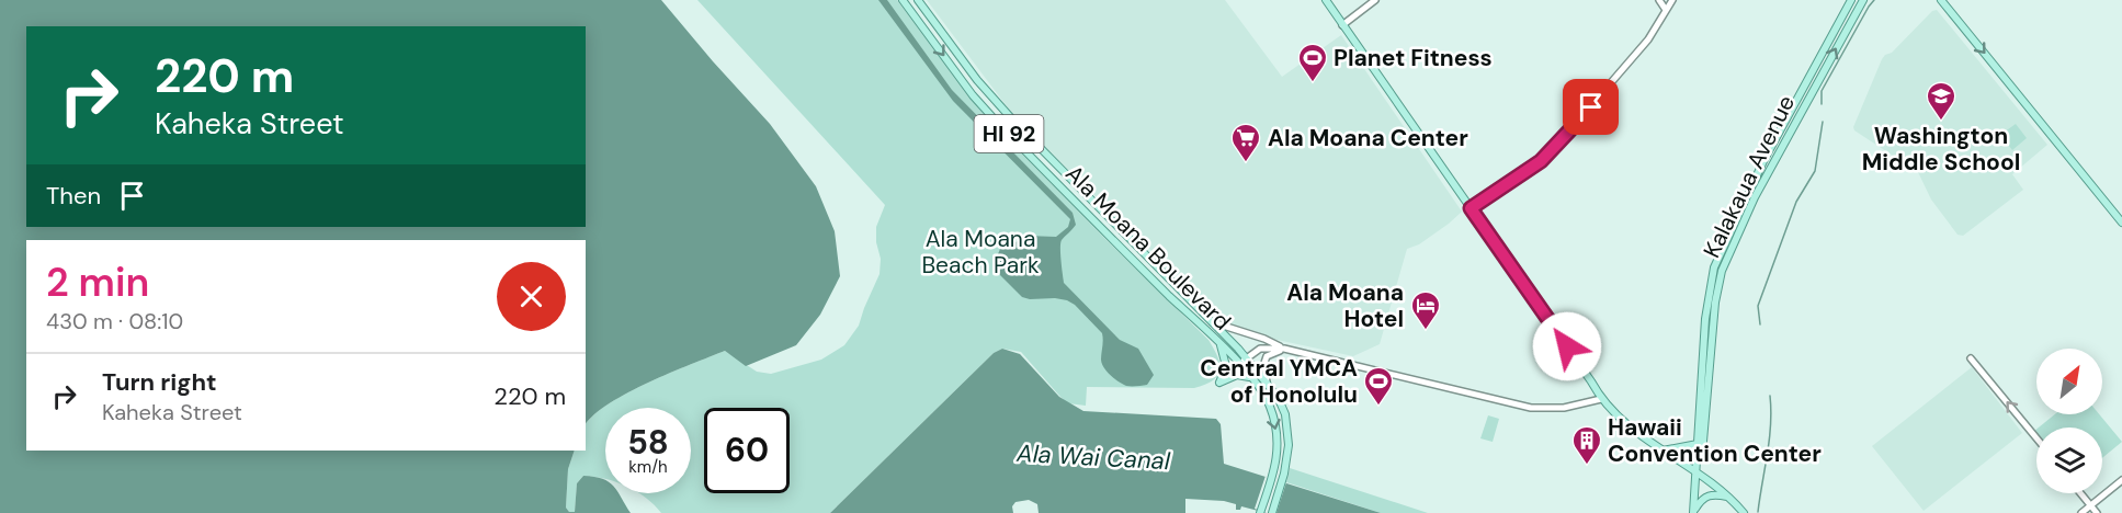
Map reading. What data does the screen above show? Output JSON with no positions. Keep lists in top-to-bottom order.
{
  "streets": {
    "main road": ["HI 92", "Kalakaua Avenue", "Ala Moana Boulevard"]
  },
  "water": ["Ala Wai Canal"],
  "parks": ["Ala Moana Beach Park"],
  "places": {
    "sports": ["Planet Fitness", "Central YMCA of Honolulu"],
    "school or university": ["Washington Middle School"],
    "supermarket": ["Ala Moana Center"],
    "hotel": ["Ala Moana Hotel"],
    "building": ["Hawaii Convention Center"]
  },
  "north": "top right",
  "page": {
    "turn": ["220 m", "Kaheka Street"],
    "then": "Then",
    "heading": ["2 min", "430 m · 08:10"],
    "list": [
      {
        "name": "Turn right",
        "note": "Kaheka Street",
        "value": "220 m"
      }
    ],
    "speed": "58 km/h",
    "limit": "60"
  }
}
